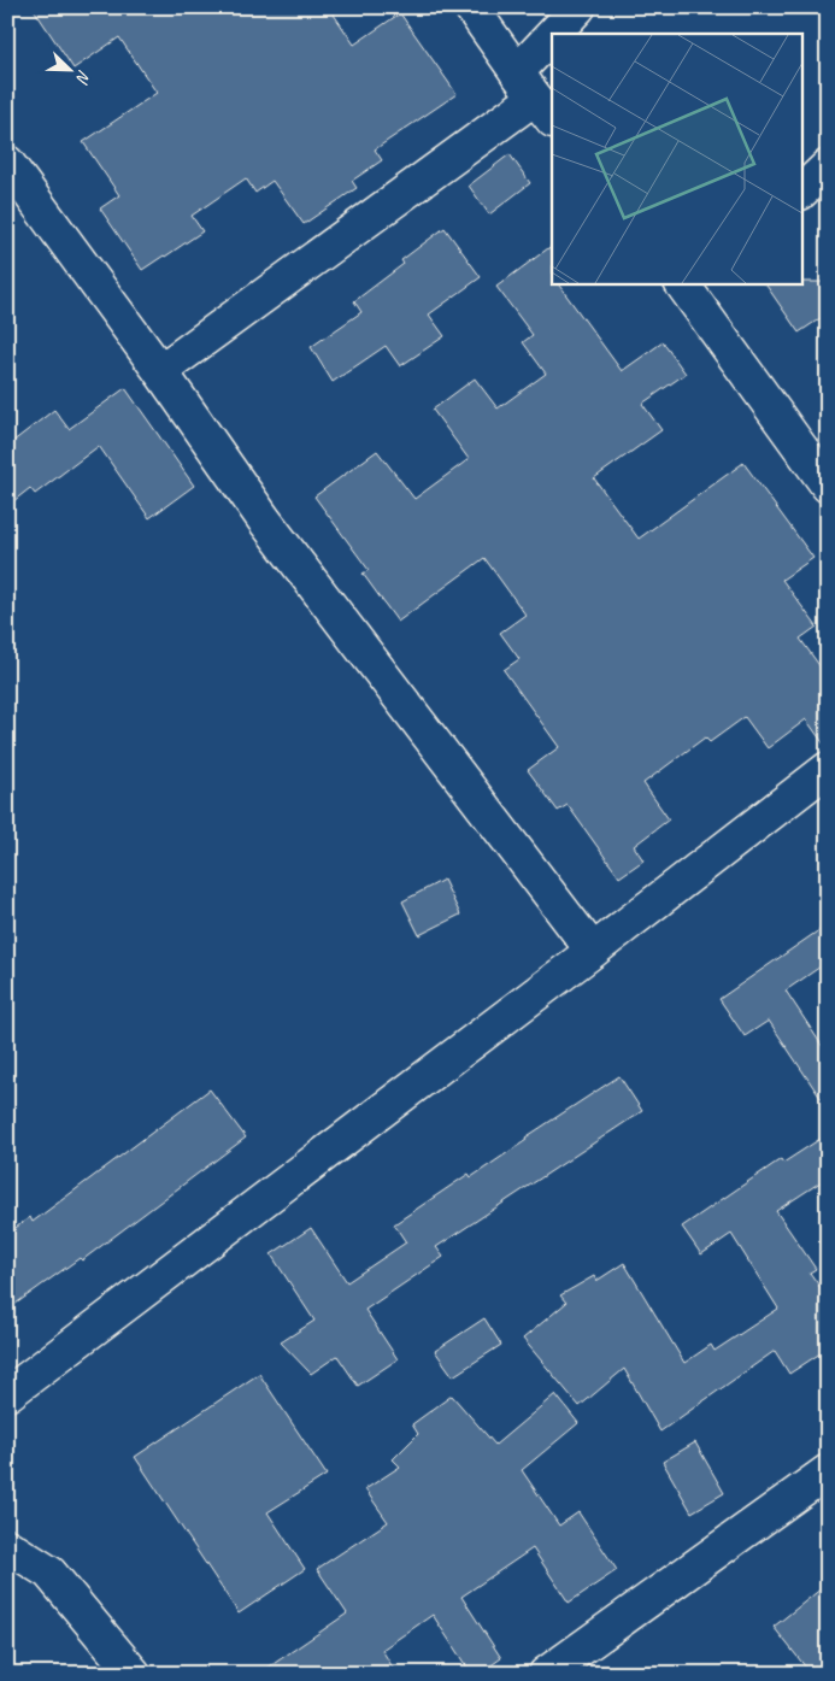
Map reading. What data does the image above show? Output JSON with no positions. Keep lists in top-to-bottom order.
{
  "north": "bottom right"
}
